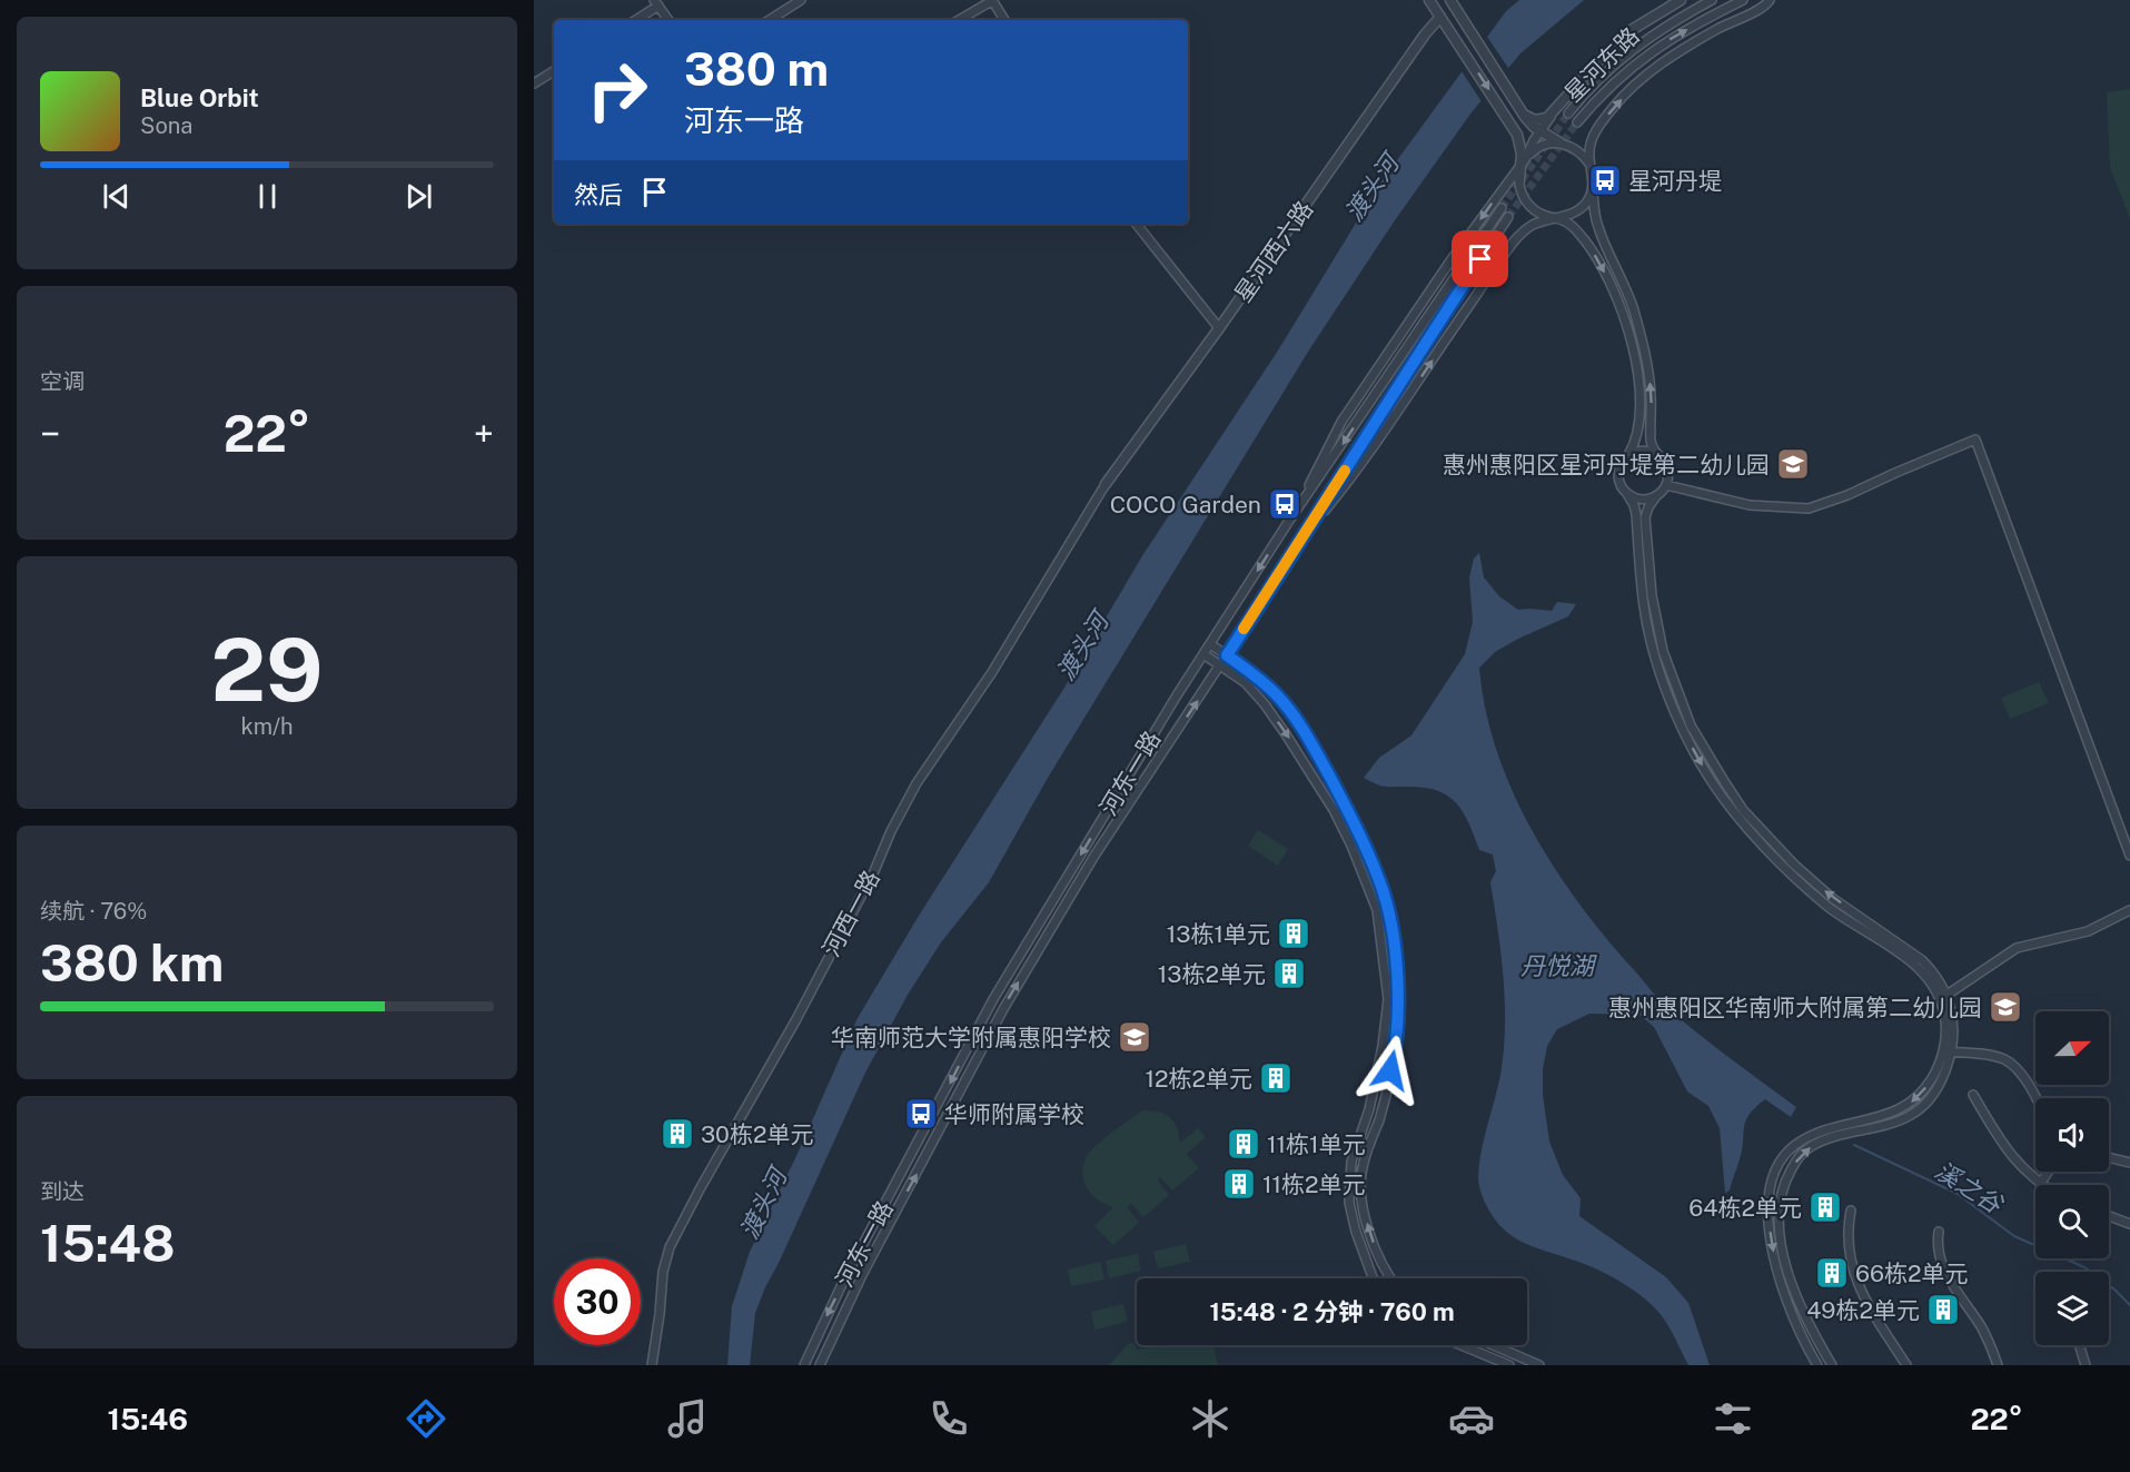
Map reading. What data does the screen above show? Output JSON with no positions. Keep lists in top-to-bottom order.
{
  "streets": {
    "street": [
      "星河东路",
      "星河西六路",
      "河东一路",
      "河西一路"
    ]
  },
  "crossings": [
    ["星河西六路", "河西一路"]
  ],
  "water": ["渡头河", "丹悦湖", "溪之谷"],
  "places": {
    "bus stop": ["星河丹堤", "COCO Garden", "华师附属学校"],
    "school or university": ["惠州惠阳区星河丹堤第二幼儿园", "惠州惠阳区华南师大附属第二幼儿园", "华南师范大学附属惠阳学校"],
    "building": [
      "13栋1单元",
      "13栋2单元",
      "12栋2单元",
      "30栋2单元",
      "11栋1单元",
      "11栋2单元",
      "64栋2单元",
      "66栋2单元",
      "49栋2单元"
    ]
  },
  "north": "right",
  "page": {
    "turn": ["380 m", "河东一路"],
    "song": ["Blue Orbit", "Sona"],
    "then": "然后",
    "tile": [
      "空调",
      ["29", "km/h"],
      ["续航 · 76%", "380 km"],
      ["到达", "15:48"]
    ],
    "heat": ["−", "22°", "+"],
    "limit": "30",
    "trip": "15:48 · 2 分钟 · 760 m",
    "tabs": ["15:46", "22°"]
  }
}
